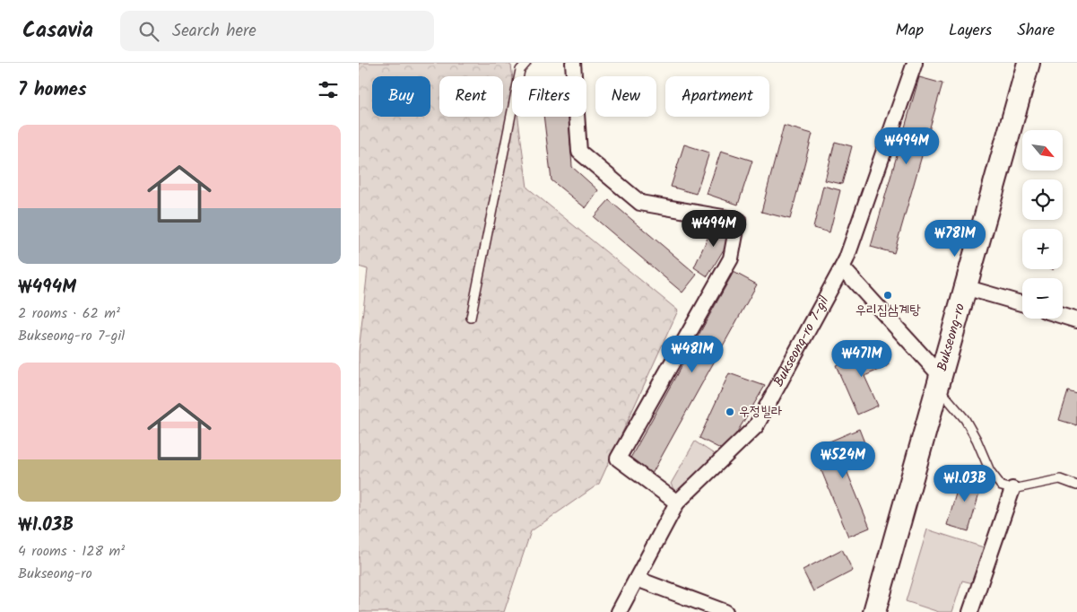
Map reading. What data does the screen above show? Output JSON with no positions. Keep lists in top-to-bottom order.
{
  "streets": {
    "street": ["Bukseong-ro", "Bukseong-ro 7-gil"]
  },
  "places": ["우리집삼계탕", "우정빌라"],
  "north": "bottom right",
  "page": {
    "header": "Casavia",
    "search": "Search here",
    "nav": ["Map", "Layers", "Share"],
    "heading": "7 homes",
    "chip": [
      "Buy",
      "Rent",
      "Filters",
      "New",
      "Apartment"
    ],
    "list": [
      {
        "name": "₩494M",
        "note": "2 rooms · 62 m² · Bukseong-ro 7-gil"
      },
      {
        "name": "₩1.03B",
        "note": "4 rooms · 128 m² · Bukseong-ro"
      }
    ],
    "price": [
      "₩494M",
      "₩494M",
      "₩781M",
      "₩481M",
      "₩471M",
      "₩524M",
      "₩1.03B"
    ],
    "map_buttons": ["+", "−"]
  }
}
